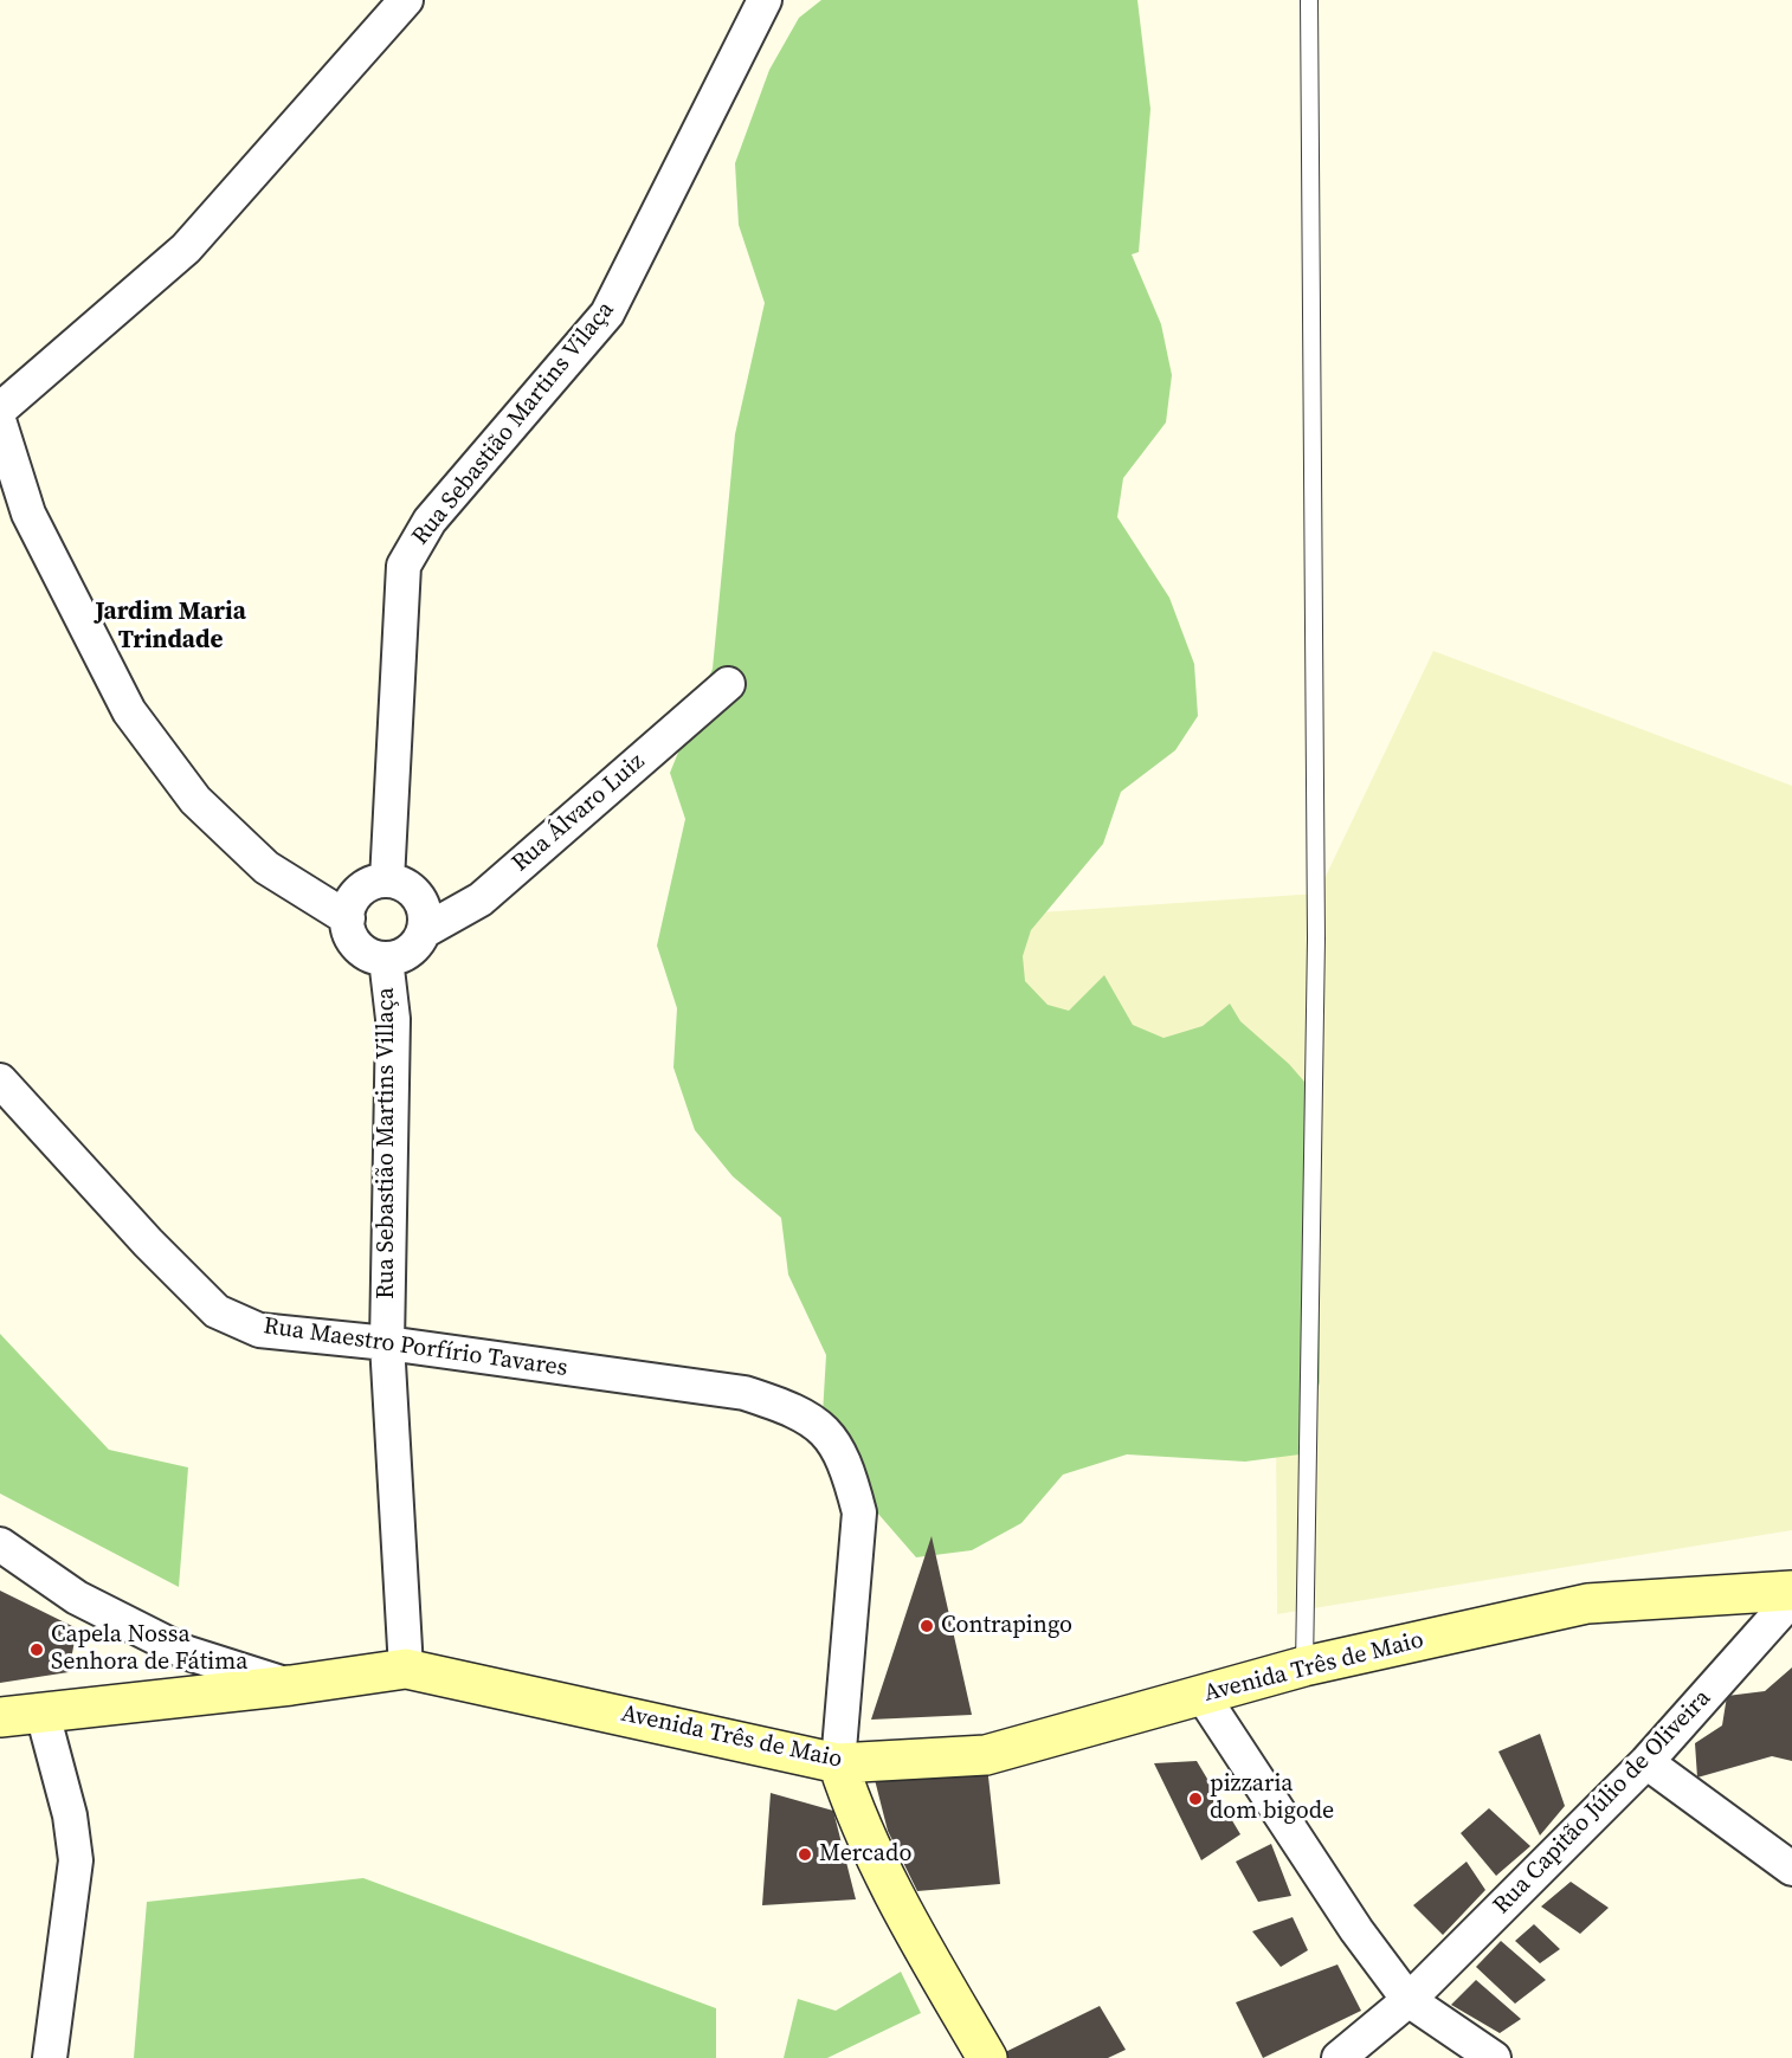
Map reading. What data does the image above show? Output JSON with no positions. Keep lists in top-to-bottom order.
{
  "streets": {
    "street": [
      "Rua Sebastião Martins Vilaça",
      "Rua Álvaro Luiz",
      "Rua Sebastião Martins Villaça",
      "Rua Maestro Porfírio Tavares",
      "Avenida Três de Maio",
      "Rua Capitão Júlio de Oliveira"
    ]
  },
  "crossings": [
    ["Rua Sebastião Martins Vilaça", "Rua Álvaro Luiz"],
    ["Rua Sebastião Martins Vilaça", "Rua Sebastião Martins Villaça"],
    ["Rua Álvaro Luiz", "Rua Sebastião Martins Villaça"],
    ["Rua Sebastião Martins Villaça", "Rua Maestro Porfírio Tavares"],
    ["Rua Sebastião Martins Villaça", "Avenida Três de Maio"],
    ["Rua Maestro Porfírio Tavares", "Avenida Três de Maio"]
  ],
  "districts": ["Jardim Maria Trindade"],
  "places": [
    "Contrapingo",
    "Capela Nossa Senhora de Fátima",
    "pizzaria dom bigode",
    "Mercado"
  ]
}
